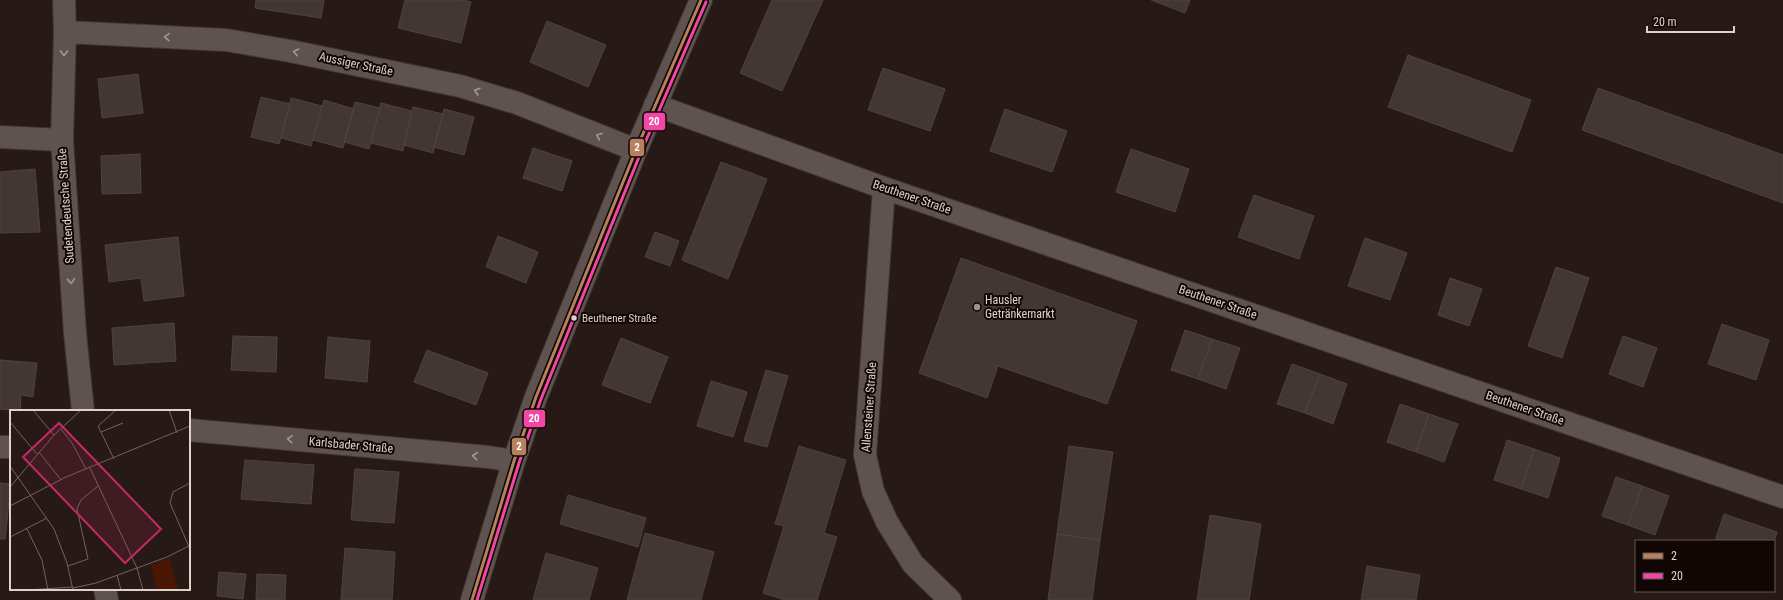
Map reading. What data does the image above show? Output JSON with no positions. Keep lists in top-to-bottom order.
{
  "streets": {
    "street": [
      "Aussiger Straße",
      "Beuthener Straße",
      "Sudetendeutsche Straße",
      "Allensteiner Straße",
      "Karlsbader Straße"
    ]
  },
  "crossings": [
    ["Aussiger Straße", "Sudetendeutsche Straße"],
    ["Beuthener Straße", "Allensteiner Straße"]
  ],
  "one_way": ["Aussiger Straße", "Sudetendeutsche Straße", "Karlsbader Straße"],
  "places": ["Hausler Getränkemarkt", "Beuthener Straße"],
  "lines": ["transit line 2", "transit line 20"],
  "legend": ["2", "20"],
  "scale_bar": "20 m"
}
